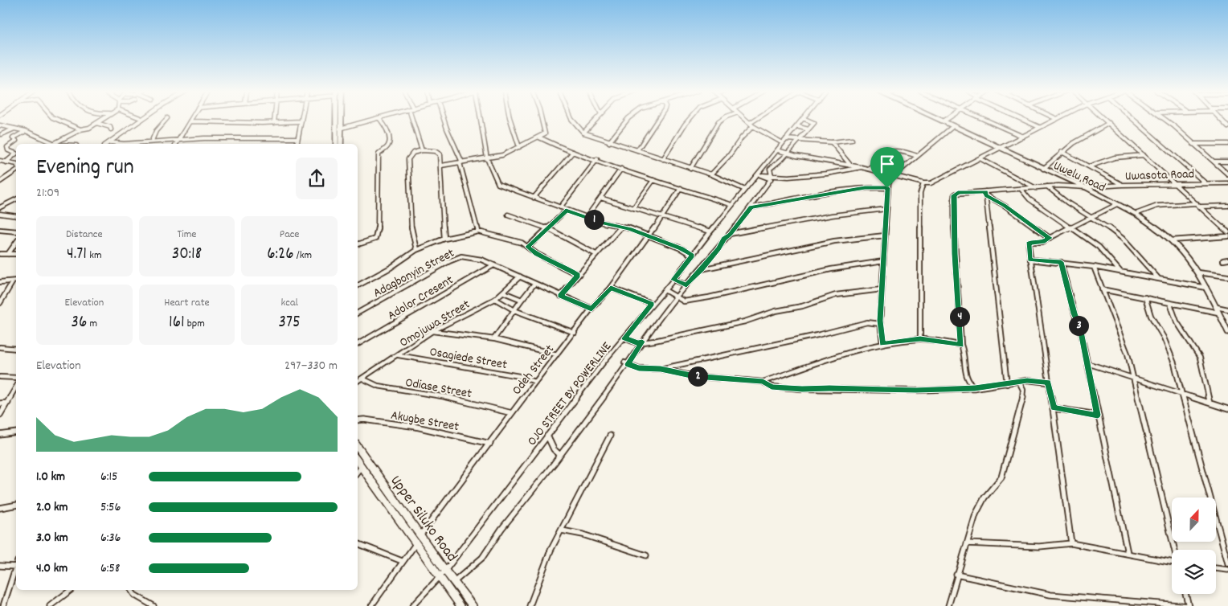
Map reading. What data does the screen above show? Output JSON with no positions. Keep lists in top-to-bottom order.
{
  "streets": {
    "main road": ["Upper Siluko Road"],
    "street": [
      "Uwasota Road",
      "Uwelu Road",
      "Adagbonyin Street",
      "Adolor Cresent",
      "Omojuwa Street",
      "Osagiede Street",
      "Odeh Street",
      "Odiase Street",
      "OJO STREET BY POWERLINE",
      "Akugbe Street"
    ]
  },
  "crossings": [
    ["Uwasota Road", "Uwelu Road"],
    ["Adagbonyin Street", "Adolor Cresent"],
    ["Adagbonyin Street", "Omojuwa Street"],
    ["Adagbonyin Street", "Odeh Street"],
    ["Omojuwa Street", "Osagiede Street"],
    ["Omojuwa Street", "Odiase Street"],
    ["Osagiede Street", "Odeh Street"],
    ["Odeh Street", "Odiase Street"],
    ["Odeh Street", "Akugbe Street"],
    ["Odeh Street", "Upper Siluko Road"],
    ["OJO STREET BY POWERLINE", "Upper Siluko Road"]
  ],
  "north": "top",
  "page": {
    "heading": ["Evening run", "21:09"],
    "pins": [
      "1",
      "4",
      "3",
      "2"
    ],
    "stats": [
      ["Distance", "4.71 km"],
      ["Time", "30:18"],
      ["Pace", "6:26 /km"],
      ["Elevation", "36 m"],
      ["Heart rate", "161 bpm"],
      ["kcal", "375"]
    ],
    "chart": ["Elevation", "297–330 m"],
    "list": [
      {
        "name": "1.0 km",
        "note": "6:15"
      },
      {
        "name": "2.0 km",
        "note": "5:56"
      },
      {
        "name": "3.0 km",
        "note": "6:36"
      },
      {
        "name": "4.0 km",
        "note": "6:58"
      }
    ]
  }
}
